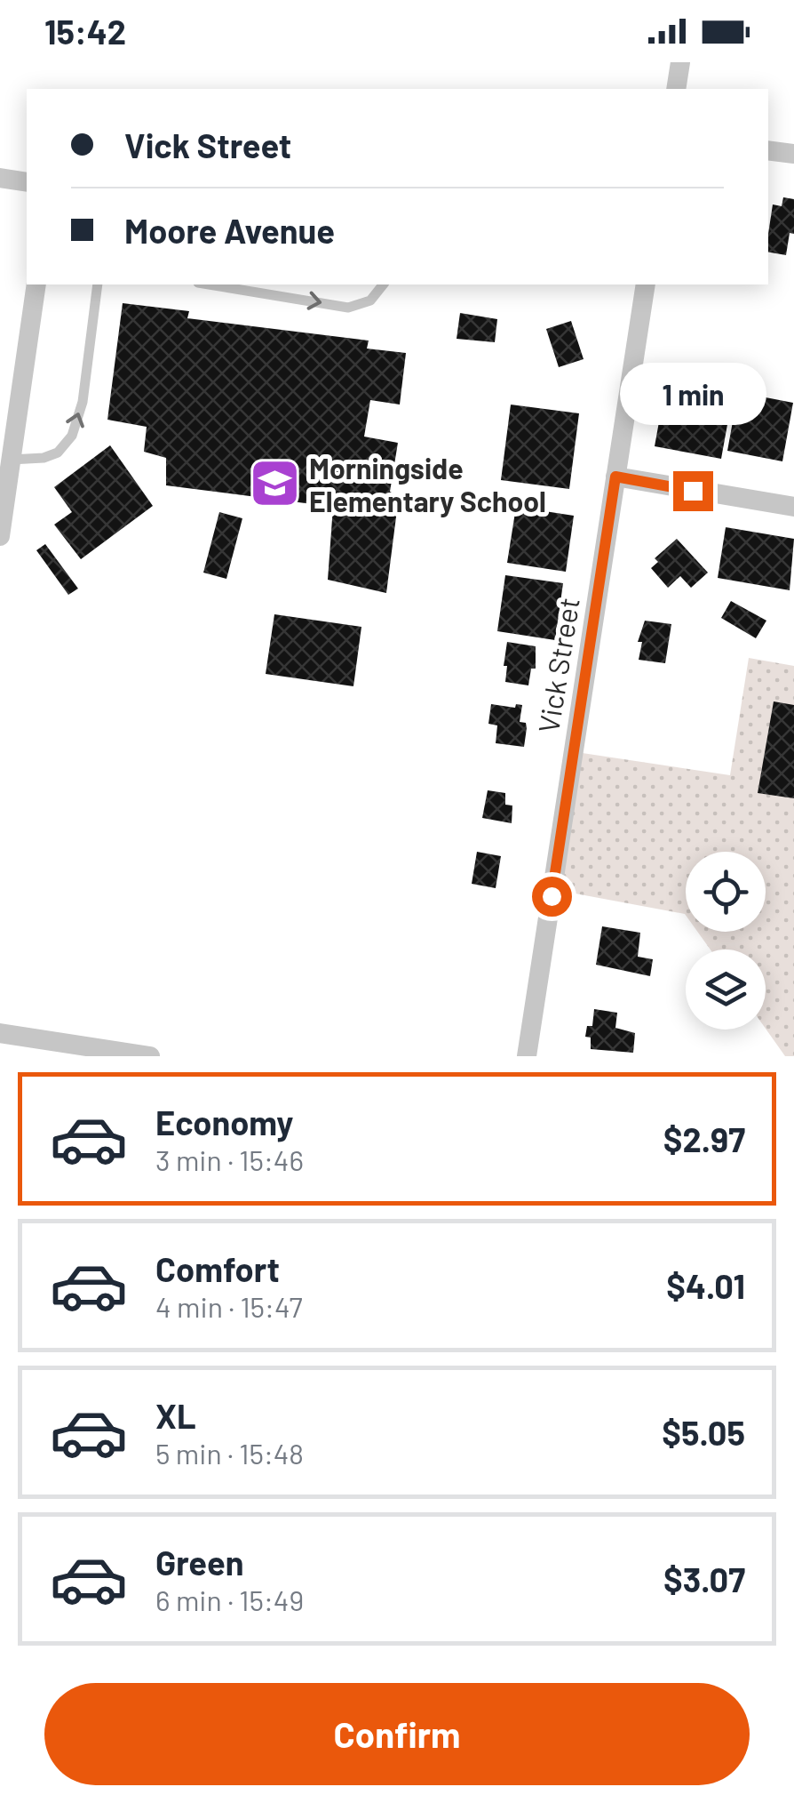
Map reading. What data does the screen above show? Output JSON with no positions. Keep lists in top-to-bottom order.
{
  "streets": {
    "street": ["Vick Street"]
  },
  "places": {
    "school or university": ["Morningside Elementary School"]
  },
  "page": {
    "status": "15:42",
    "banner": ["Vick Street", "Moore Avenue"],
    "bubble": "1 min",
    "list": [
      {
        "name": "Economy",
        "note": "3 min · 15:46",
        "value": "$2.97"
      },
      {
        "name": "Comfort",
        "note": "4 min · 15:47",
        "value": "$4.01"
      },
      {
        "name": "XL",
        "note": "5 min · 15:48",
        "value": "$5.05"
      },
      {
        "name": "Green",
        "note": "6 min · 15:49",
        "value": "$3.07"
      }
    ],
    "buttons": "Confirm"
  }
}
